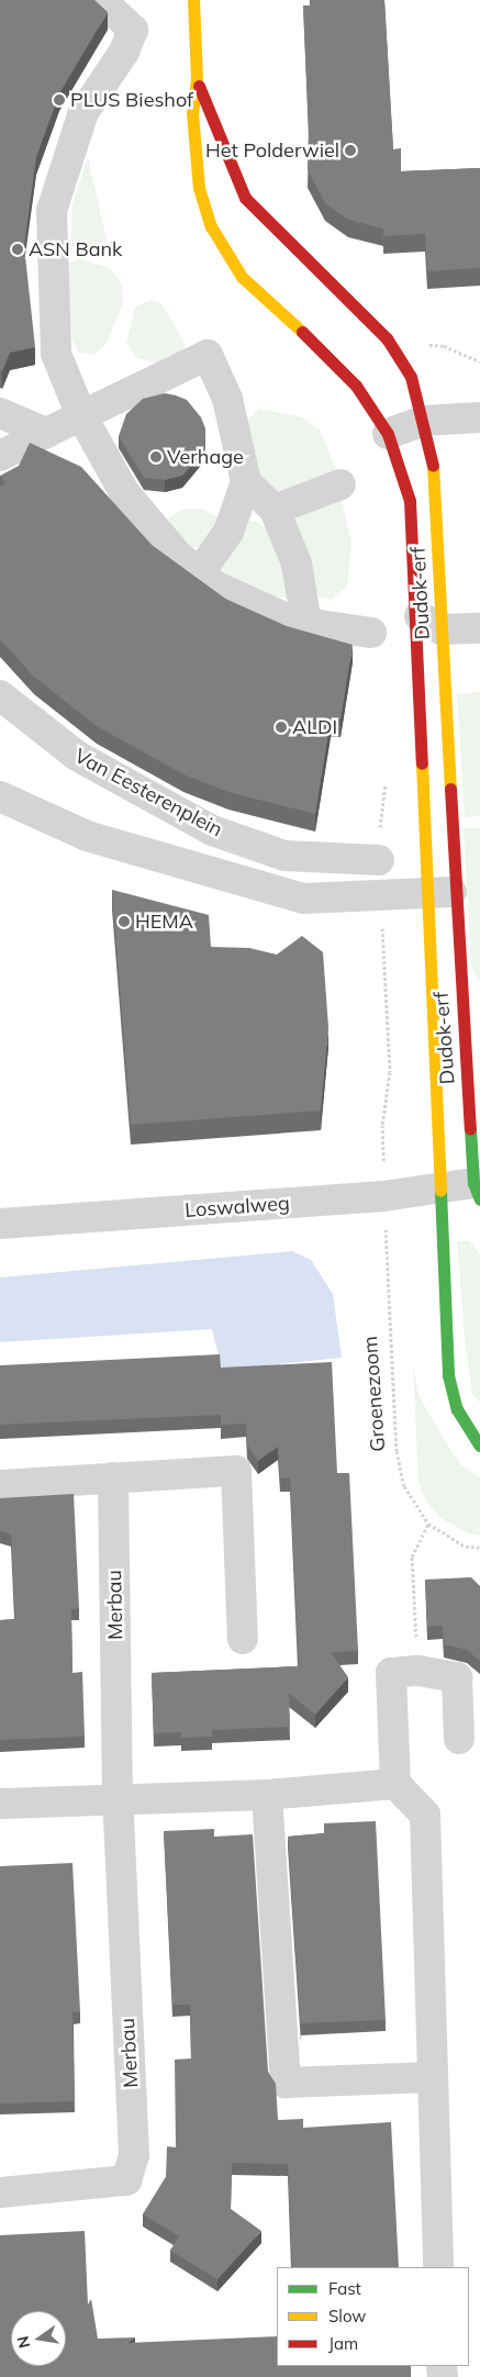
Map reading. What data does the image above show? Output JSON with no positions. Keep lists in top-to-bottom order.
{
  "streets": {
    "street": [
      "Dudok-erf",
      "Van Eesterenplein",
      "Loswalweg",
      "Merbau"
    ],
    "path": ["Groenezoom"]
  },
  "crossings": [
    ["Dudok-erf", "Loswalweg"],
    ["Loswalweg", "Groenezoom"]
  ],
  "places": [
    "PLUS Bieshof",
    "Het Polderwiel",
    "ASN Bank",
    "Verhage",
    "ALDI",
    "HEMA"
  ],
  "legend": ["Fast", "Slow", "Jam"],
  "north": "left"
}
